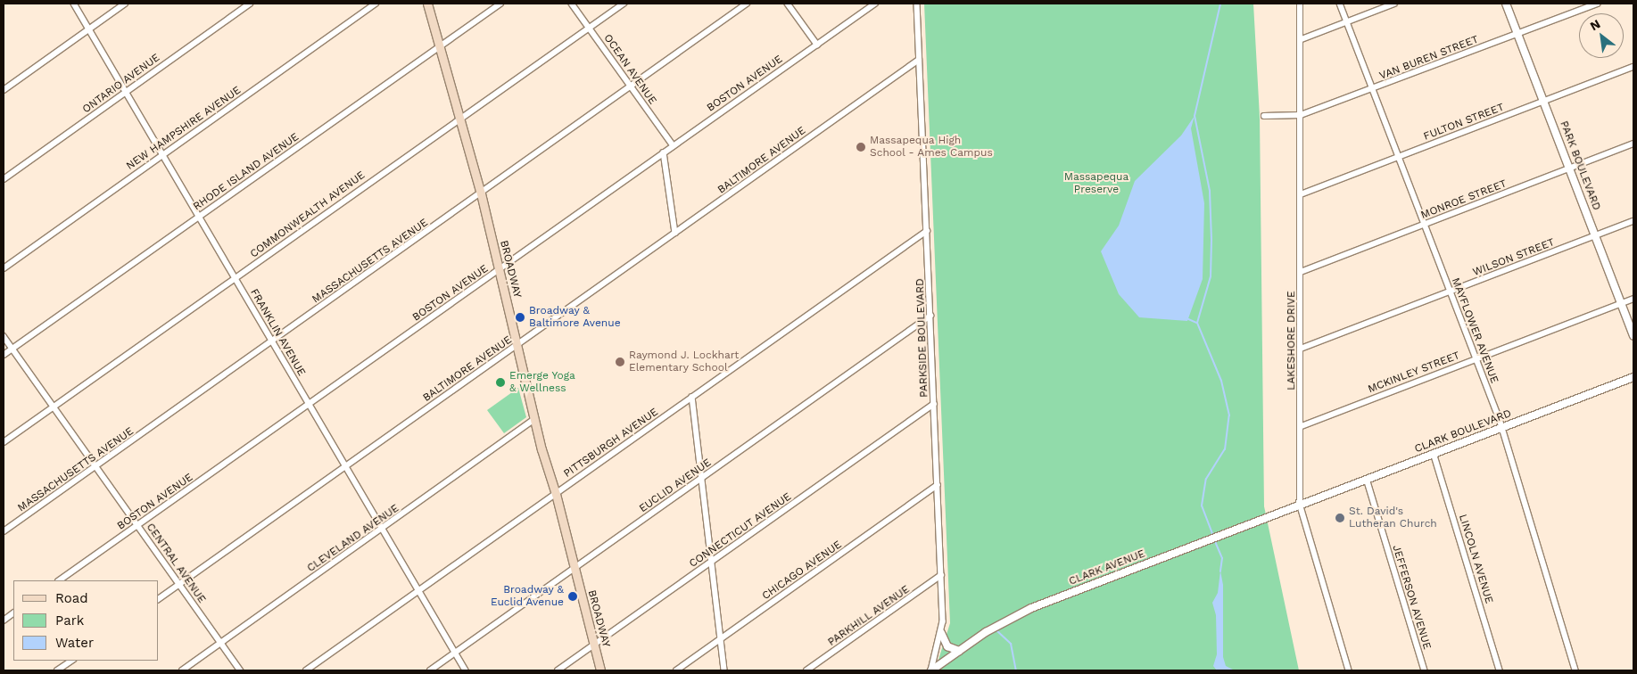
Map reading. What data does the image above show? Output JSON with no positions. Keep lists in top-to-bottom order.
{
  "streets": {
    "main road": ["BROADWAY"],
    "street": [
      "VAN BUREN STREET",
      "OCEAN AVENUE",
      "ONTARIO AVENUE",
      "BOSTON AVENUE",
      "FULTON STREET",
      "NEW HAMPSHIRE AVENUE",
      "BALTIMORE AVENUE",
      "PARK BOULEVARD",
      "RHODE ISLAND AVENUE",
      "MONROE STREET",
      "COMMONWEALTH AVENUE",
      "WILSON STREET",
      "MASSACHUSETTS AVENUE",
      "MAYFLOWER AVENUE",
      "FRANKLIN AVENUE",
      "PARKSIDE BOULEVARD",
      "LAKESHORE DRIVE",
      "MCKINLEY STREET",
      "CLARK BOULEVARD",
      "PITTSBURGH AVENUE",
      "EUCLID AVENUE",
      "CONNECTICUT AVENUE",
      "CLEVELAND AVENUE",
      "LINCOLN AVENUE",
      "CENTRAL AVENUE",
      "CLARK AVENUE",
      "CHICAGO AVENUE",
      "JEFFERSON AVENUE",
      "PARKHILL AVENUE"
    ]
  },
  "crossings": [
    ["VAN BUREN STREET", "PARK BOULEVARD"],
    ["VAN BUREN STREET", "MAYFLOWER AVENUE"],
    ["VAN BUREN STREET", "LAKESHORE DRIVE"],
    ["OCEAN AVENUE", "BOSTON AVENUE"],
    ["OCEAN AVENUE", "COMMONWEALTH AVENUE"],
    ["OCEAN AVENUE", "MASSACHUSETTS AVENUE"],
    ["ONTARIO AVENUE", "FRANKLIN AVENUE"],
    ["BOSTON AVENUE", "BROADWAY"],
    ["BOSTON AVENUE", "FRANKLIN AVENUE"],
    ["BOSTON AVENUE", "CENTRAL AVENUE"],
    ["FULTON STREET", "PARK BOULEVARD"],
    ["FULTON STREET", "MAYFLOWER AVENUE"],
    ["FULTON STREET", "LAKESHORE DRIVE"],
    ["NEW HAMPSHIRE AVENUE", "FRANKLIN AVENUE"],
    ["BALTIMORE AVENUE", "BROADWAY"],
    ["BALTIMORE AVENUE", "FRANKLIN AVENUE"],
    ["BALTIMORE AVENUE", "PARKSIDE BOULEVARD"],
    ["BALTIMORE AVENUE", "CENTRAL AVENUE"],
    ["PARK BOULEVARD", "MONROE STREET"],
    ["PARK BOULEVARD", "WILSON STREET"],
    ["PARK BOULEVARD", "MCKINLEY STREET"],
    ["RHODE ISLAND AVENUE", "BROADWAY"],
    ["RHODE ISLAND AVENUE", "FRANKLIN AVENUE"],
    ["RHODE ISLAND AVENUE", "CENTRAL AVENUE"],
    ["MONROE STREET", "MAYFLOWER AVENUE"],
    ["MONROE STREET", "LAKESHORE DRIVE"],
    ["COMMONWEALTH AVENUE", "BROADWAY"],
    ["COMMONWEALTH AVENUE", "FRANKLIN AVENUE"],
    ["COMMONWEALTH AVENUE", "CENTRAL AVENUE"],
    ["WILSON STREET", "MAYFLOWER AVENUE"],
    ["WILSON STREET", "LAKESHORE DRIVE"],
    ["MASSACHUSETTS AVENUE", "BROADWAY"],
    ["MASSACHUSETTS AVENUE", "FRANKLIN AVENUE"],
    ["MASSACHUSETTS AVENUE", "CENTRAL AVENUE"],
    ["BROADWAY", "PITTSBURGH AVENUE"],
    ["BROADWAY", "EUCLID AVENUE"],
    ["BROADWAY", "CONNECTICUT AVENUE"],
    ["BROADWAY", "CLEVELAND AVENUE"],
    ["MAYFLOWER AVENUE", "MCKINLEY STREET"],
    ["MAYFLOWER AVENUE", "CLARK BOULEVARD"],
    ["FRANKLIN AVENUE", "PITTSBURGH AVENUE"],
    ["FRANKLIN AVENUE", "EUCLID AVENUE"],
    ["FRANKLIN AVENUE", "CLEVELAND AVENUE"],
    ["PARKSIDE BOULEVARD", "PITTSBURGH AVENUE"],
    ["PARKSIDE BOULEVARD", "EUCLID AVENUE"],
    ["PARKSIDE BOULEVARD", "CONNECTICUT AVENUE"],
    ["PARKSIDE BOULEVARD", "CLARK AVENUE"],
    ["PARKSIDE BOULEVARD", "CHICAGO AVENUE"],
    ["PARKSIDE BOULEVARD", "PARKHILL AVENUE"],
    ["LAKESHORE DRIVE", "MCKINLEY STREET"],
    ["LAKESHORE DRIVE", "CLARK BOULEVARD"],
    ["LAKESHORE DRIVE", "CLARK AVENUE"],
    ["CLARK BOULEVARD", "LINCOLN AVENUE"],
    ["CLARK BOULEVARD", "CLARK AVENUE"],
    ["CLARK BOULEVARD", "JEFFERSON AVENUE"],
    ["CLEVELAND AVENUE", "CENTRAL AVENUE"]
  ],
  "parks": ["Massapequa Preserve"],
  "places": [
    "Massapequa High School - Ames Campus",
    "Broadway & Baltimore Avenue",
    "Raymond J. Lockhart Elementary School",
    "Emerge Yoga & Wellness",
    "St. David's Lutheran Church",
    "Broadway & Euclid Avenue"
  ],
  "legend": ["Road", "Park", "Water"],
  "north": "top left"
}
